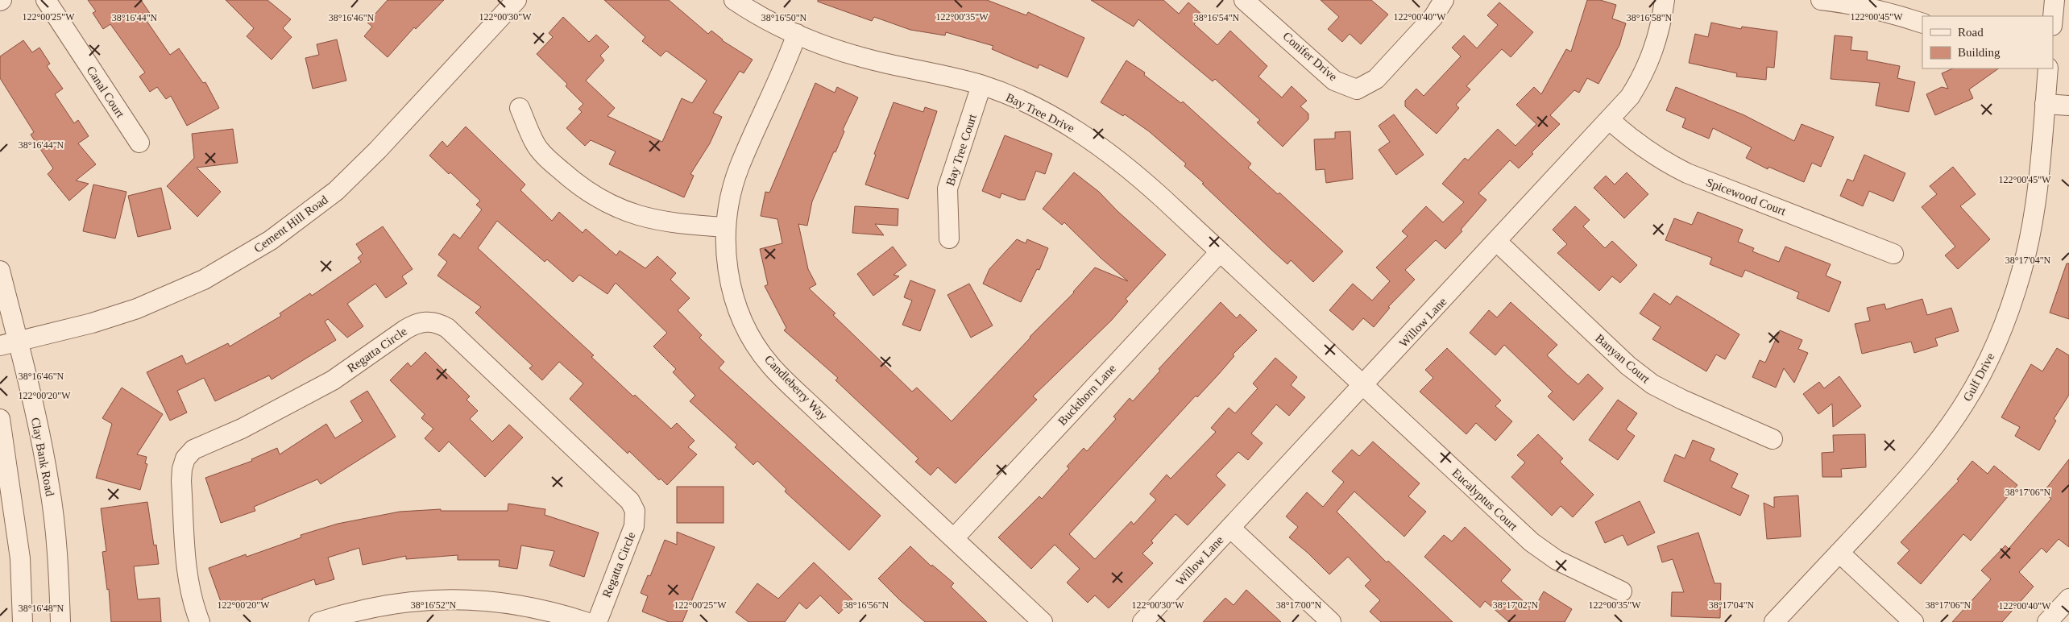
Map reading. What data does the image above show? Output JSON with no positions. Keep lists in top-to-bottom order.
{
  "streets": {
    "street": [
      "Conifer Drive",
      "Canal Court",
      "Bay Tree Drive",
      "Bay Tree Court",
      "Spicewood Court",
      "Cement Hill Road",
      "Willow Lane",
      "Regatta Circle",
      "Banyan Court",
      "Gulf Drive",
      "Candleberry Way",
      "Buckthorn Lane",
      "Clay Bank Road",
      "Eucalyptus Court"
    ]
  },
  "crossings": [
    ["Bay Tree Drive", "Bay Tree Court"],
    ["Bay Tree Drive", "Willow Lane"],
    ["Bay Tree Drive", "Candleberry Way"],
    ["Bay Tree Drive", "Buckthorn Lane"],
    ["Bay Tree Drive", "Eucalyptus Court"],
    ["Spicewood Court", "Willow Lane"],
    ["Cement Hill Road", "Clay Bank Road"],
    ["Willow Lane", "Banyan Court"],
    ["Willow Lane", "Eucalyptus Court"],
    ["Candleberry Way", "Buckthorn Lane"]
  ],
  "legend": ["Road", "Building"],
  "coordinates": [
    "122°00'25\"W",
    "122°00'30\"W",
    "122°00'35\"W",
    "122°00'40\"W",
    "122°00'45\"W",
    "38°16'58\"N",
    "38°16'44\"N",
    "38°16'46\"N",
    "38°16'50\"N",
    "38°16'54\"N",
    "38°17'04\"N",
    "122°00'20\"W",
    "38°17'06\"N",
    "38°16'52\"N",
    "38°16'56\"N",
    "38°17'00\"N",
    "38°17'02\"N",
    "38°16'48\"N"
  ]
}
